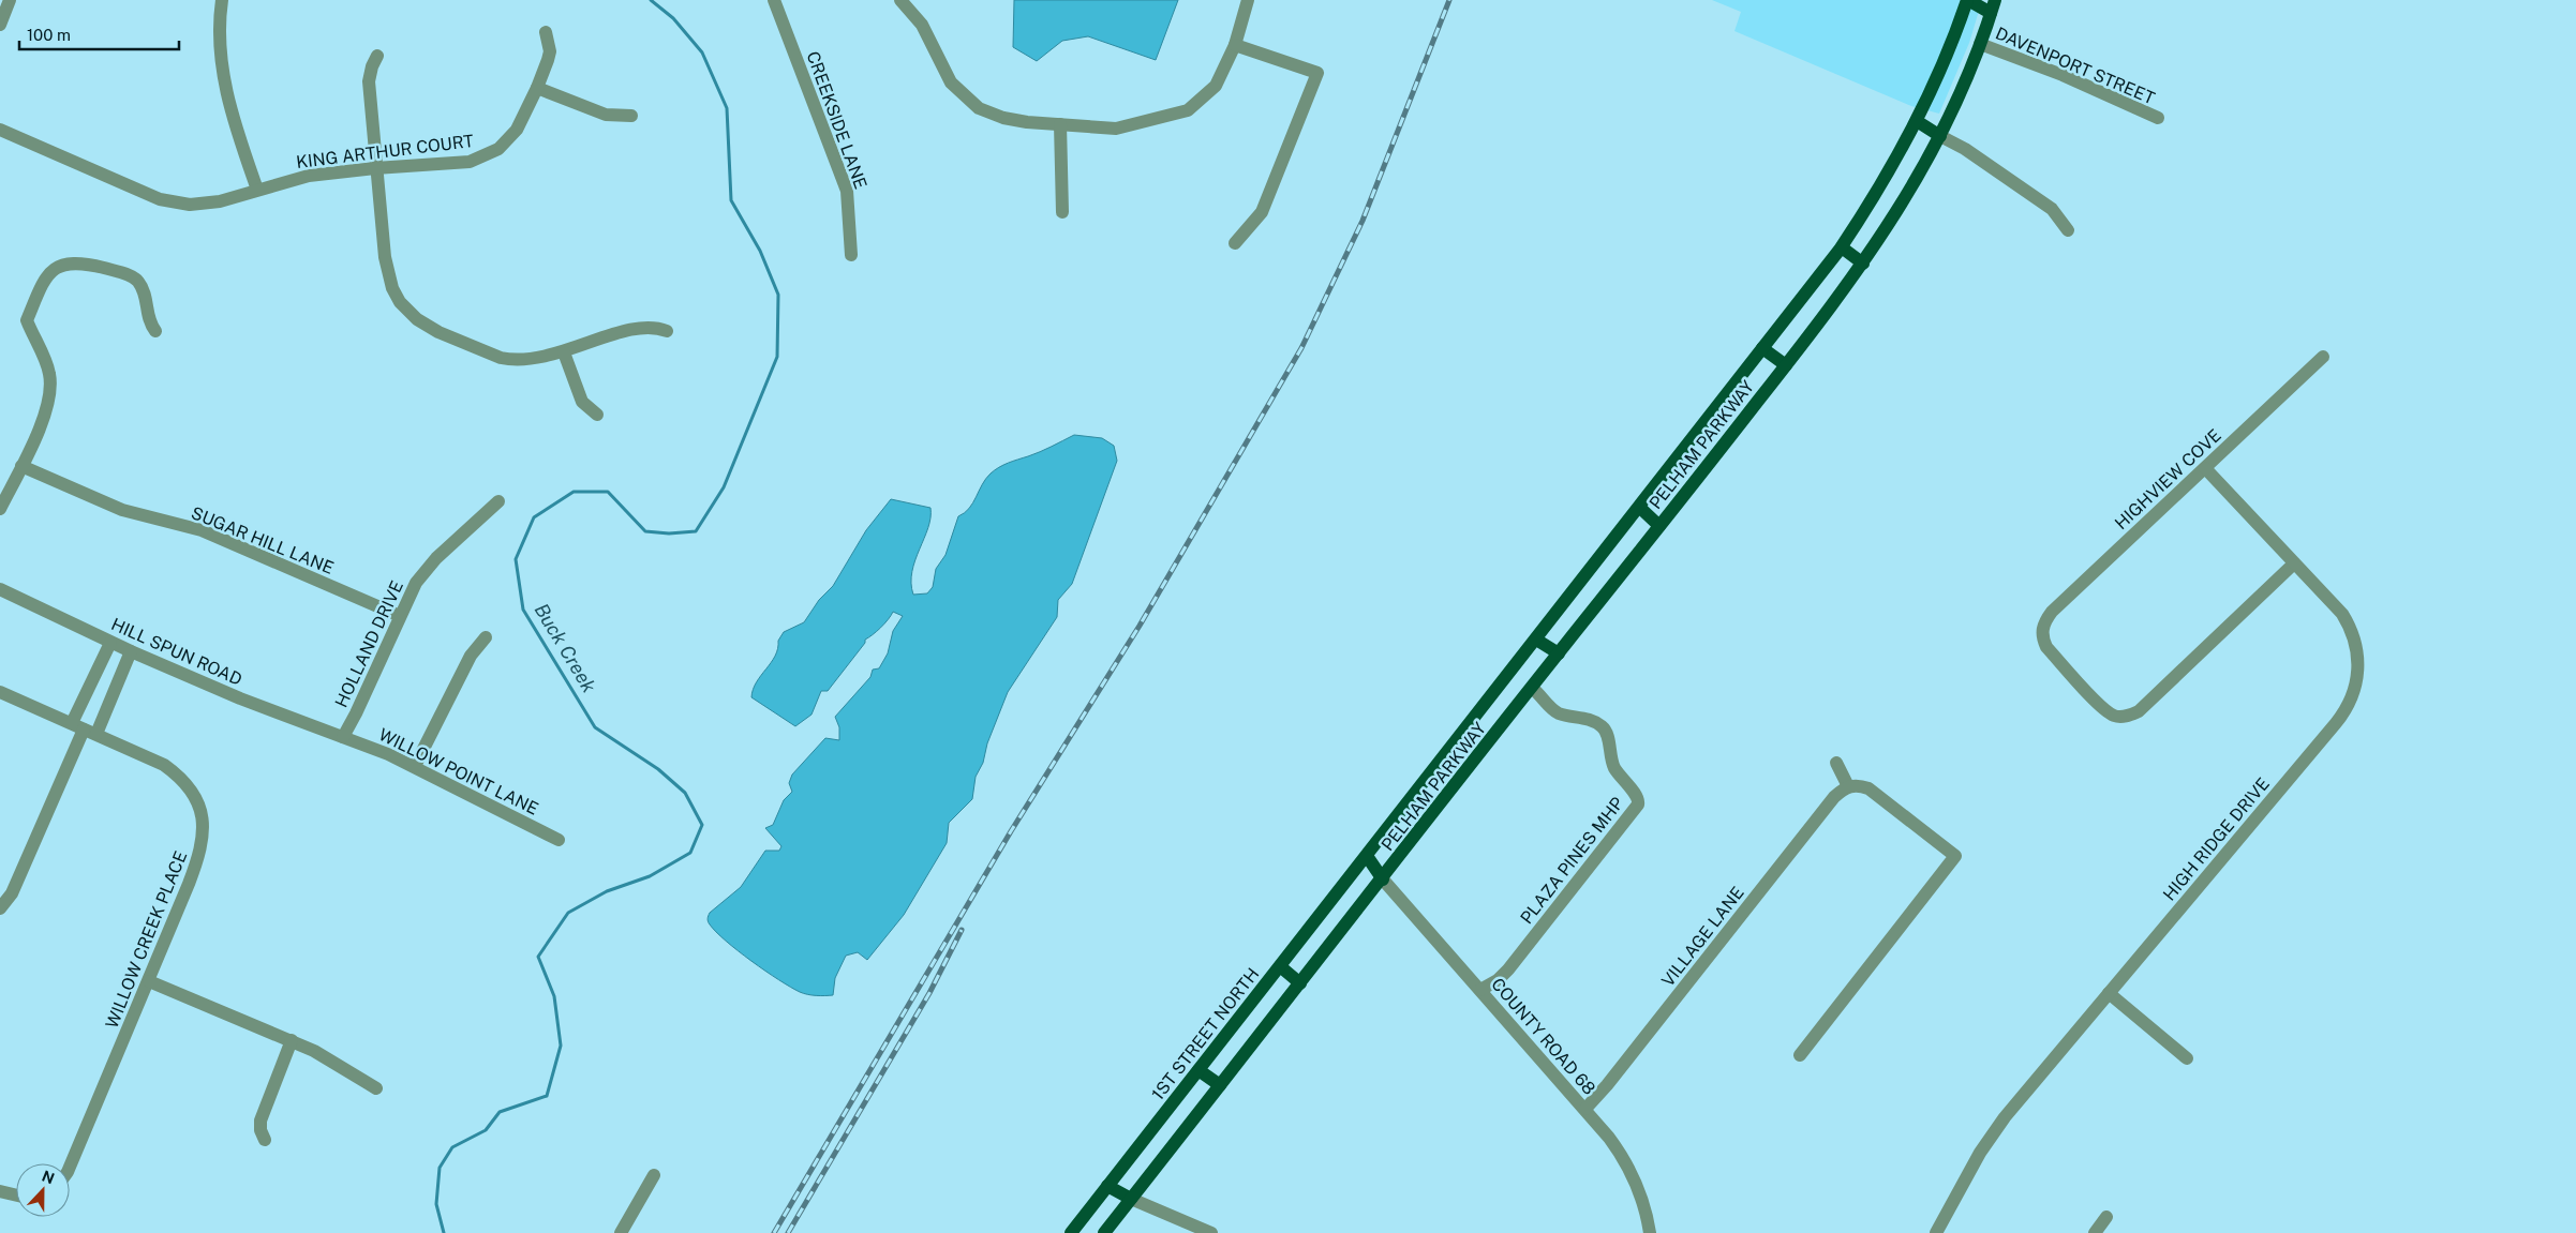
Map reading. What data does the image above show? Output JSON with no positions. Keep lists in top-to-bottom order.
{
  "streets": {
    "main road": ["PELHAM PARKWAY", "1ST STREET NORTH"],
    "street": [
      "DAVENPORT STREET",
      "CREEKSIDE LANE",
      "KING ARTHUR COURT",
      "HIGHVIEW COVE",
      "SUGAR HILL LANE",
      "HOLLAND DRIVE",
      "HILL SPUN ROAD",
      "WILLOW POINT LANE",
      "HIGH RIDGE DRIVE",
      "PLAZA PINES MHP",
      "VILLAGE LANE",
      "WILLOW CREEK PLACE",
      "COUNTY ROAD 68"
    ]
  },
  "crossings": [
    ["DAVENPORT STREET", "PELHAM PARKWAY"],
    ["PELHAM PARKWAY", "PLAZA PINES MHP"],
    ["PELHAM PARKWAY", "1ST STREET NORTH"],
    ["PELHAM PARKWAY", "COUNTY ROAD 68"],
    ["HIGHVIEW COVE", "HIGH RIDGE DRIVE"],
    ["SUGAR HILL LANE", "HOLLAND DRIVE"],
    ["HOLLAND DRIVE", "HILL SPUN ROAD"],
    ["HOLLAND DRIVE", "WILLOW POINT LANE"],
    ["HILL SPUN ROAD", "WILLOW POINT LANE"],
    ["PLAZA PINES MHP", "COUNTY ROAD 68"],
    ["VILLAGE LANE", "COUNTY ROAD 68"]
  ],
  "water": ["Buck Creek"],
  "scale_bar": "100 m",
  "north": "top"
}
